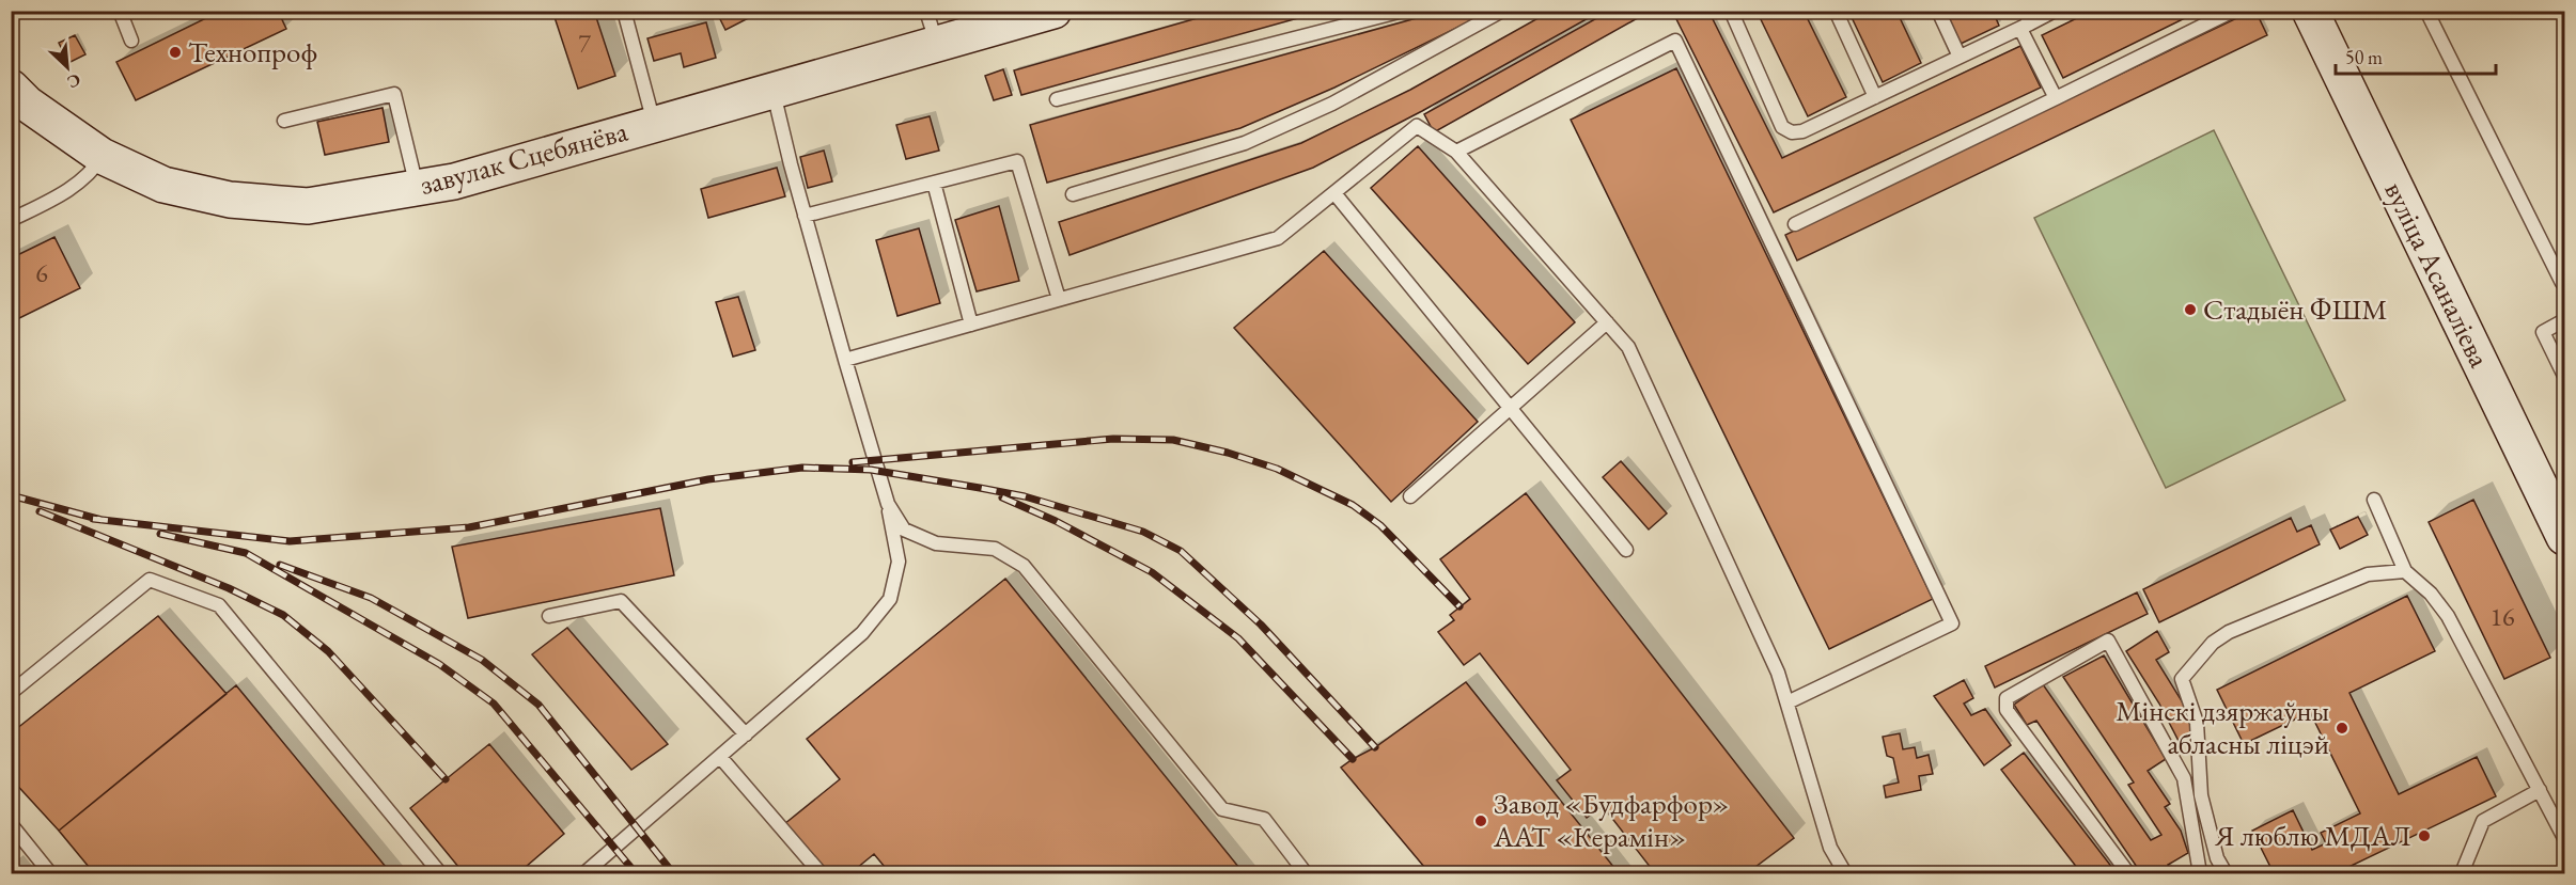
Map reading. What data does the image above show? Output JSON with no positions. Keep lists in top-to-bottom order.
{
  "streets": {
    "street": ["завулак Сцебянёва", "вуліца Асаналіева"]
  },
  "places": [
    "Технопроф",
    "Стадыён ФШМ",
    "Мінскі дзяржаўны абласны ліцэй",
    "Завод «Будфарфор» ААТ «Керамін»",
    "Я люблю МДАЛ"
  ],
  "house_numbers": ["7", "6", "16"],
  "scale_bar": "50 m",
  "north": "bottom right"
}
